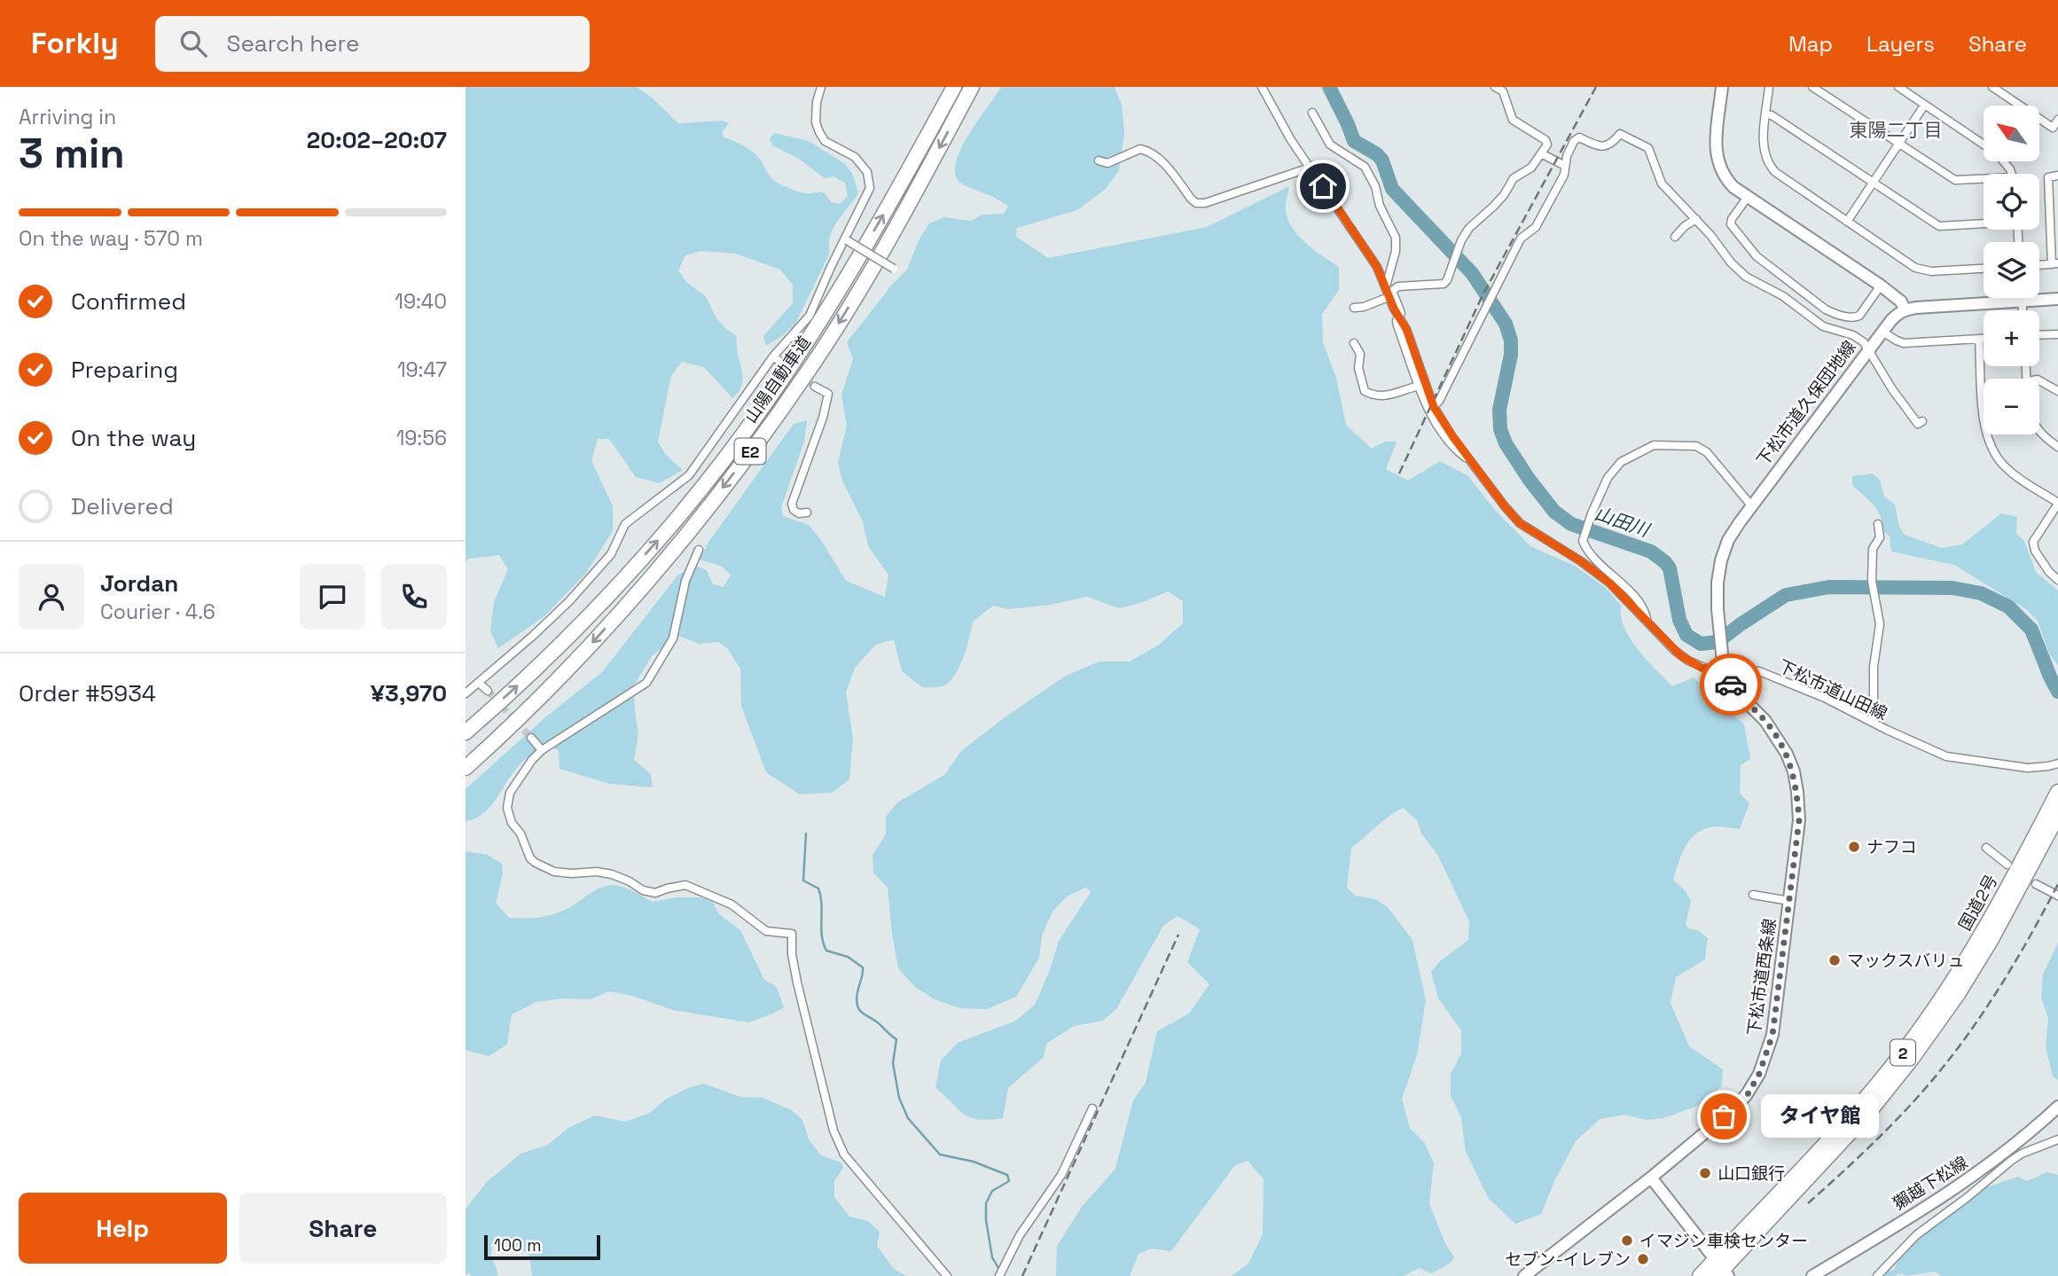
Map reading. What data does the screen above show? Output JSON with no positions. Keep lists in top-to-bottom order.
{
  "streets": {
    "highway": [
      "山陽自動車道",
      "E2",
      "国道2号",
      "2"
    ],
    "street": [
      "下松市道久保団地線",
      "下松市道山田線",
      "下松市道西条線",
      "獺越下松線"
    ]
  },
  "crossings": [
    ["下松市道久保団地線", "下松市道山田線"],
    ["下松市道久保団地線", "下松市道西条線"],
    ["下松市道山田線", "下松市道西条線"]
  ],
  "districts": ["東陽二丁目"],
  "water": ["山田川"],
  "places": [
    "ナフコ",
    "マックスバリュ",
    "タイヤ館",
    "山口銀行",
    "イマジン車検センター",
    "セブン-イレブン"
  ],
  "scale_bar": "100 m",
  "north": "top left",
  "page": {
    "header": "Forkly",
    "search": "Search here",
    "nav": ["Map", "Layers", "Share"],
    "heading": ["3 min", "Arriving in", "20:02–20:07"],
    "panel": [
      "Jordan",
      "Courier · 4.6",
      "Order #5934",
      "¥3,970"
    ],
    "map_buttons": ["+", "−"],
    "bar": "On the way · 570 m",
    "list": [
      ["Confirmed", "19:40"],
      ["Preparing", "19:47"],
      ["On the way", "19:56"],
      "Delivered"
    ],
    "bubble": "タイヤ館",
    "buttons": ["Help", "Share"],
    "scale": "100 m"
  }
}
